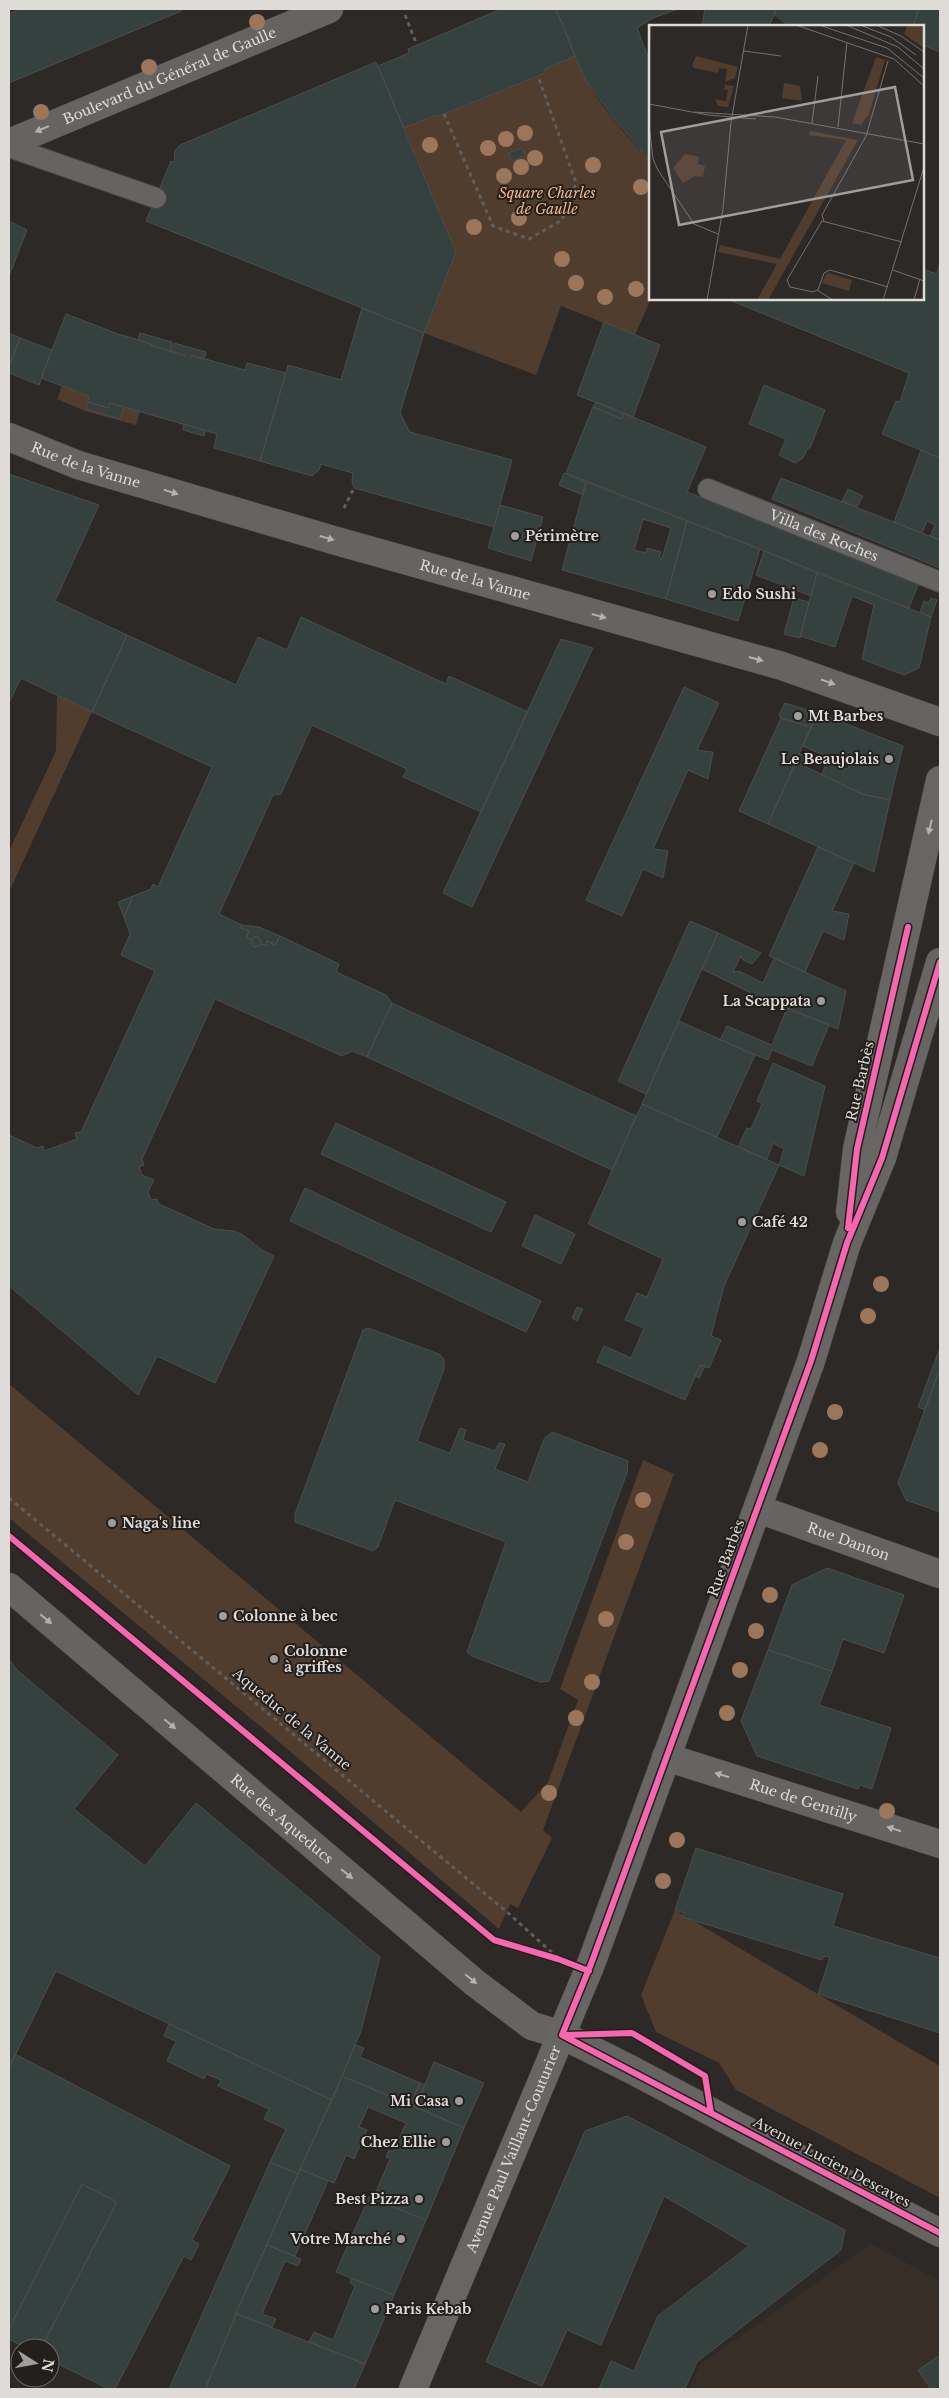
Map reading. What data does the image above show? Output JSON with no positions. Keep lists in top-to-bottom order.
{
  "streets": {
    "main road": ["Rue Barbès", "Avenue Paul Vaillant-Couturier"],
    "street": [
      "Boulevard du Général de Gaulle",
      "Rue de la Vanne",
      "Rue Danton",
      "Rue de Gentilly",
      "Rue des Aqueducs",
      "Avenue Lucien Descaves"
    ],
    "lane": ["Villa des Roches"],
    "path": ["Aqueduc de la Vanne"]
  },
  "crossings": [
    ["Rue Barbès", "Rue Danton"],
    ["Rue Barbès", "Rue de Gentilly"],
    ["Rue Barbès", "Avenue Paul Vaillant-Couturier"],
    ["Rue des Aqueducs", "Avenue Paul Vaillant-Couturier"],
    ["Rue des Aqueducs", "Avenue Lucien Descaves"],
    ["Avenue Paul Vaillant-Couturier", "Avenue Lucien Descaves"]
  ],
  "one_way": [
    "Boulevard du Général de Gaulle",
    "Rue de la Vanne",
    "Rue de Gentilly",
    "Rue des Aqueducs"
  ],
  "parks": ["Square Charles de Gaulle"],
  "places": [
    "Périmètre",
    "Edo Sushi",
    "Mt Barbes",
    "Le Beaujolais",
    "La Scappata",
    "Café 42",
    "Naga's line",
    "Colonne à bec",
    "Colonne à griffes",
    "Mi Casa",
    "Chez Ellie",
    "Best Pizza",
    "Votre Marché",
    "Paris Kebab"
  ],
  "north": "right"
}
